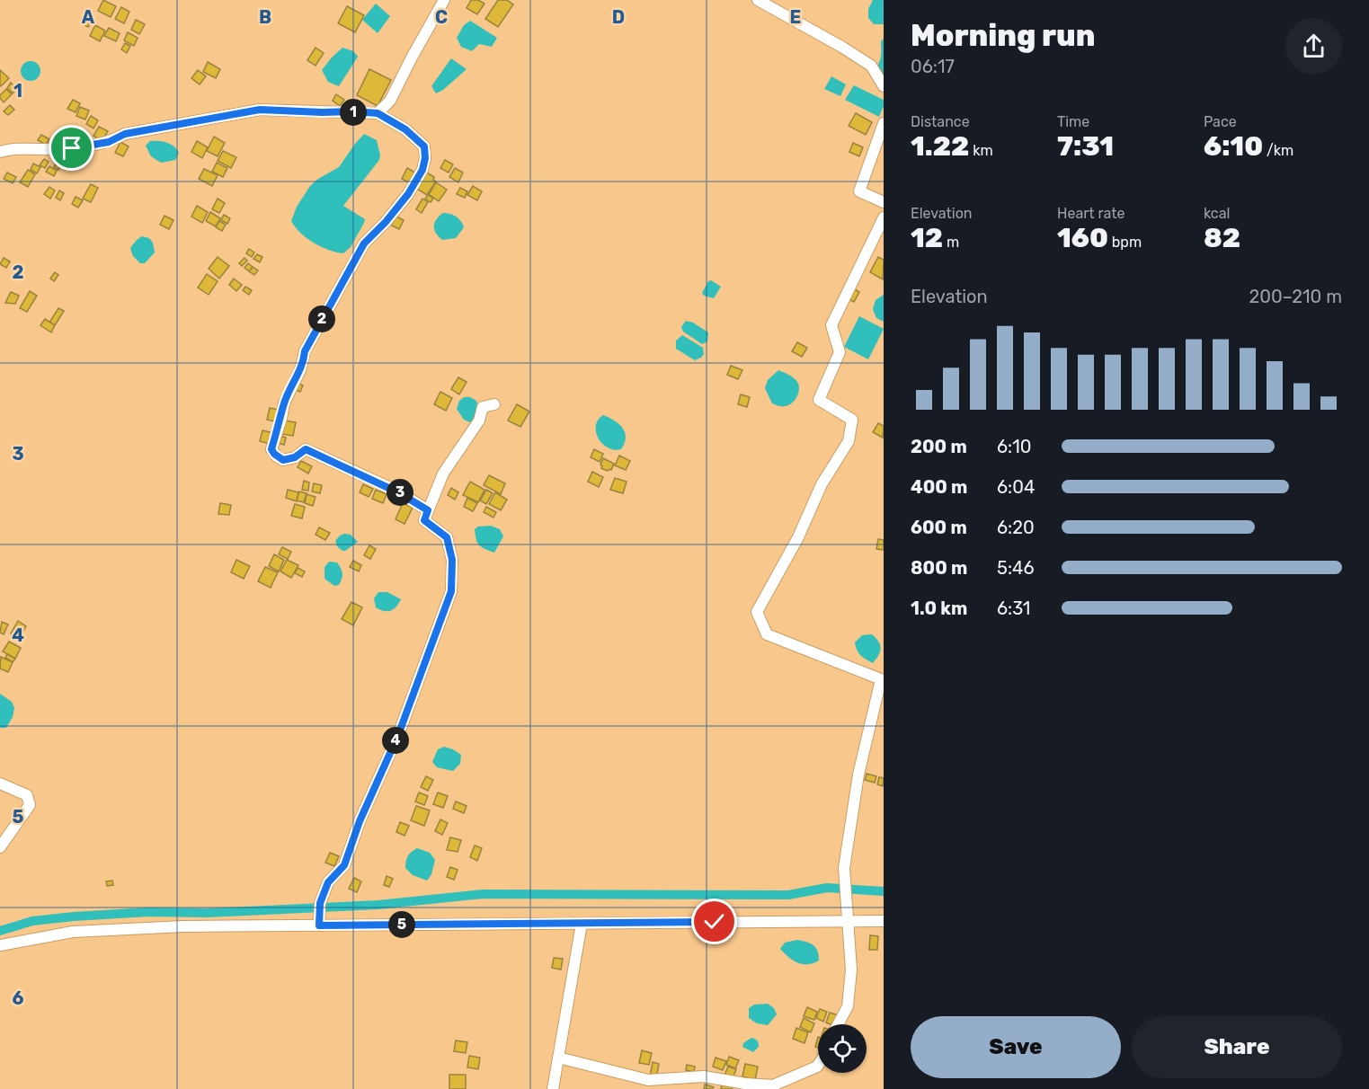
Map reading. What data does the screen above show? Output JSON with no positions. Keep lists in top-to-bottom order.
{
  "page": {
    "heading": ["Morning run", "06:17"],
    "stats": [
      ["Distance", "1.22 km"],
      ["Time", "7:31"],
      ["Pace", "6:10 /km"],
      ["Elevation", "12 m"],
      ["Heart rate", "160 bpm"],
      ["kcal", "82"]
    ],
    "pins": [
      "1",
      "2",
      "3",
      "4",
      "5"
    ],
    "chart": ["Elevation", "200–210 m"],
    "list": [
      {
        "name": "200 m",
        "note": "6:10"
      },
      {
        "name": "400 m",
        "note": "6:04"
      },
      {
        "name": "600 m",
        "note": "6:20"
      },
      {
        "name": "800 m",
        "note": "5:46"
      },
      {
        "name": "1.0 km",
        "note": "6:31"
      }
    ],
    "buttons": ["Save", "Share"]
  },
  "grid": {
    "columns": [
      "A",
      "B",
      "C",
      "D",
      "E"
    ],
    "rows": [
      "1",
      "2",
      "3",
      "4",
      "5",
      "6"
    ]
  }
}
